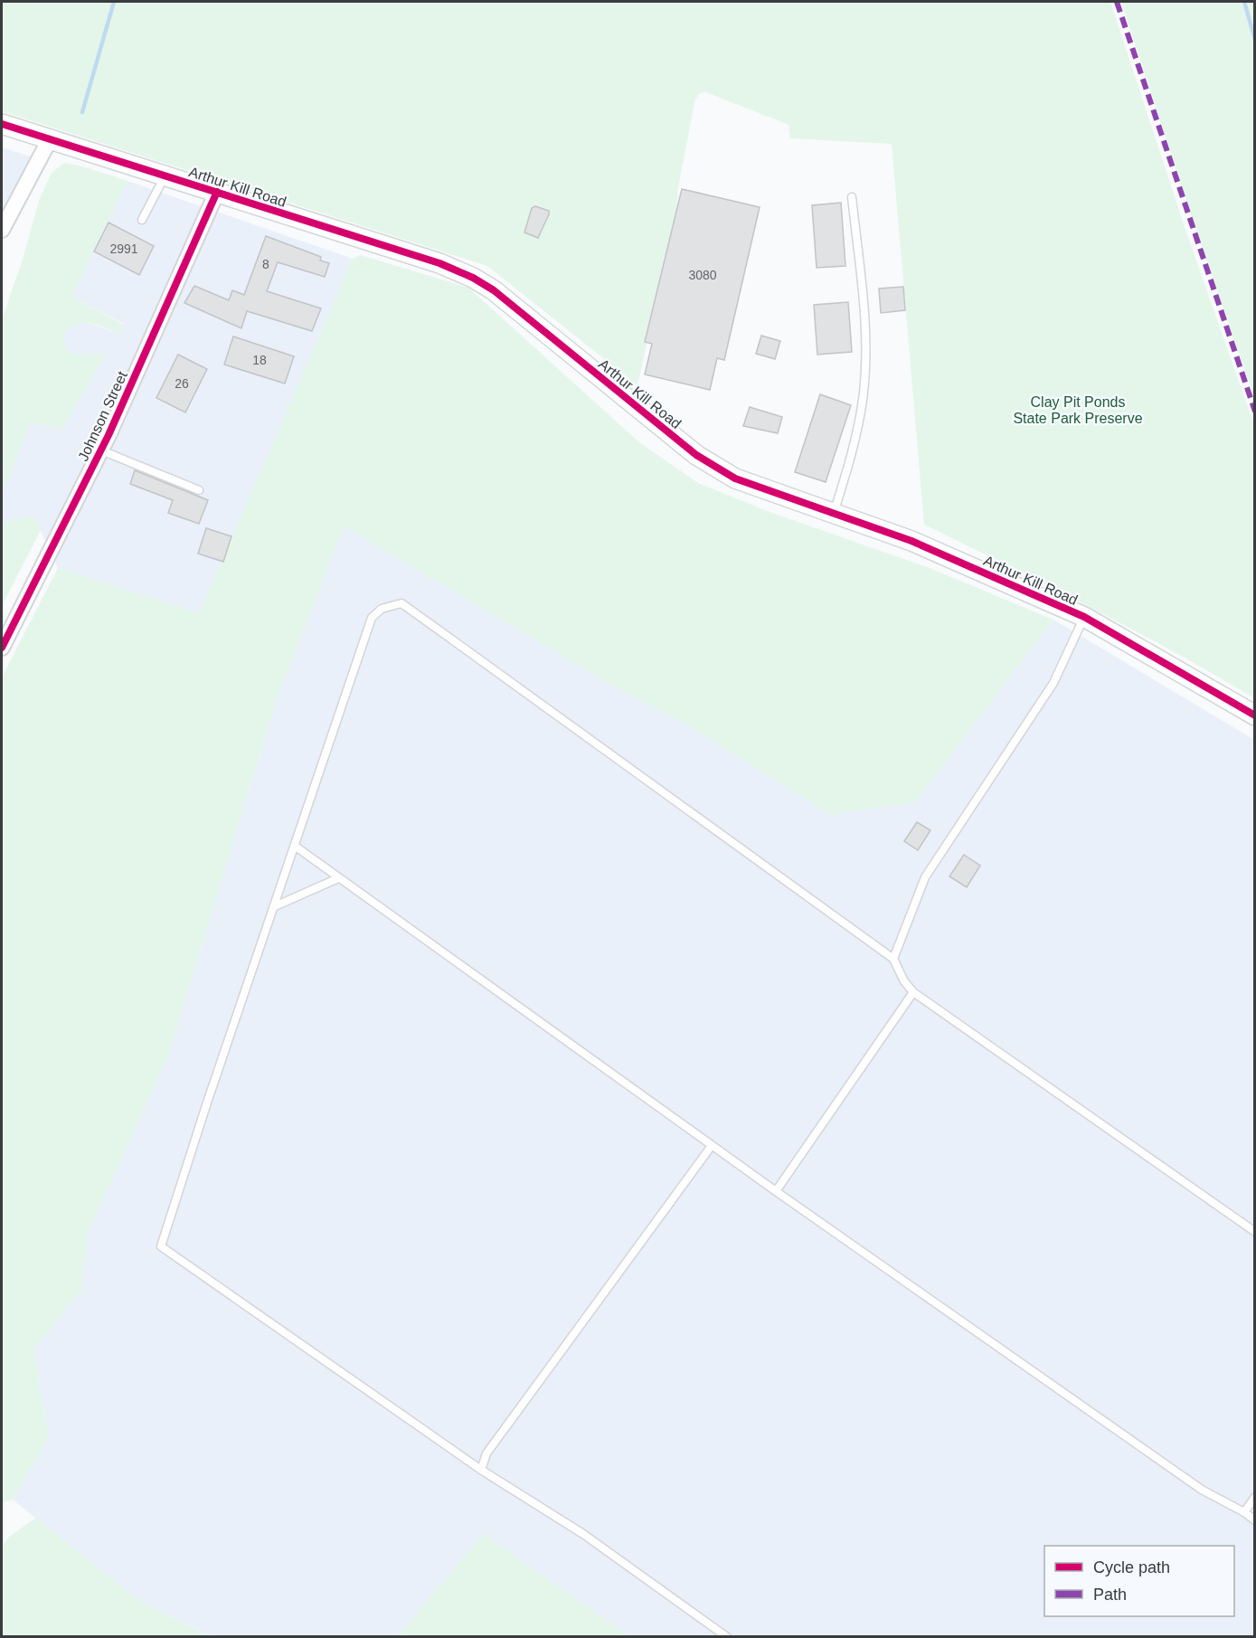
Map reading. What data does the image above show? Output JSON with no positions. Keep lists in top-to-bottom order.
{
  "streets": {
    "street": ["Arthur Kill Road", "Johnson Street"]
  },
  "crossings": [
    ["Arthur Kill Road", "Johnson Street"]
  ],
  "parks": ["Clay Pit Ponds State Park Preserve"],
  "house_numbers": [
    "2991",
    "8",
    "3080",
    "18",
    "26"
  ],
  "legend": ["Cycle path", "Path"]
}
